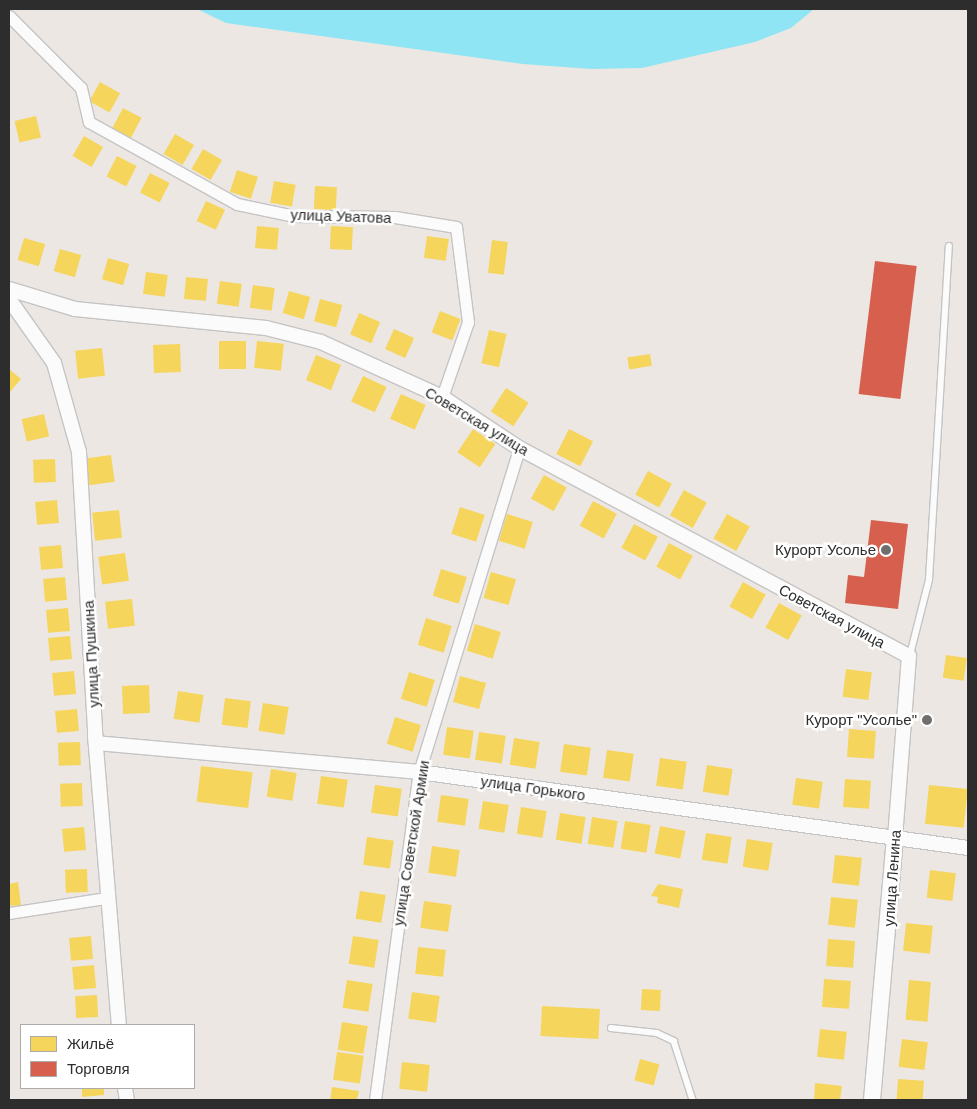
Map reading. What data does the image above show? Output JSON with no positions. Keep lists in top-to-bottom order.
{
  "streets": {
    "main road": ["улица Ленина"],
    "street": [
      "улица Уватова",
      "Советская улица",
      "улица Пушкина",
      "улица Горького",
      "улица Советской Армии"
    ]
  },
  "crossings": [
    ["улица Уватова", "Советская улица"],
    ["Советская улица", "улица Советской Армии"],
    ["Советская улица", "улица Ленина"],
    ["улица Пушкина", "улица Горького"],
    ["улица Горького", "улица Советской Армии"],
    ["улица Горького", "улица Ленина"]
  ],
  "places": ["Курорт Усолье", "Курорт \"Усолье\""],
  "legend": ["Жильё", "Торговля"]
}
